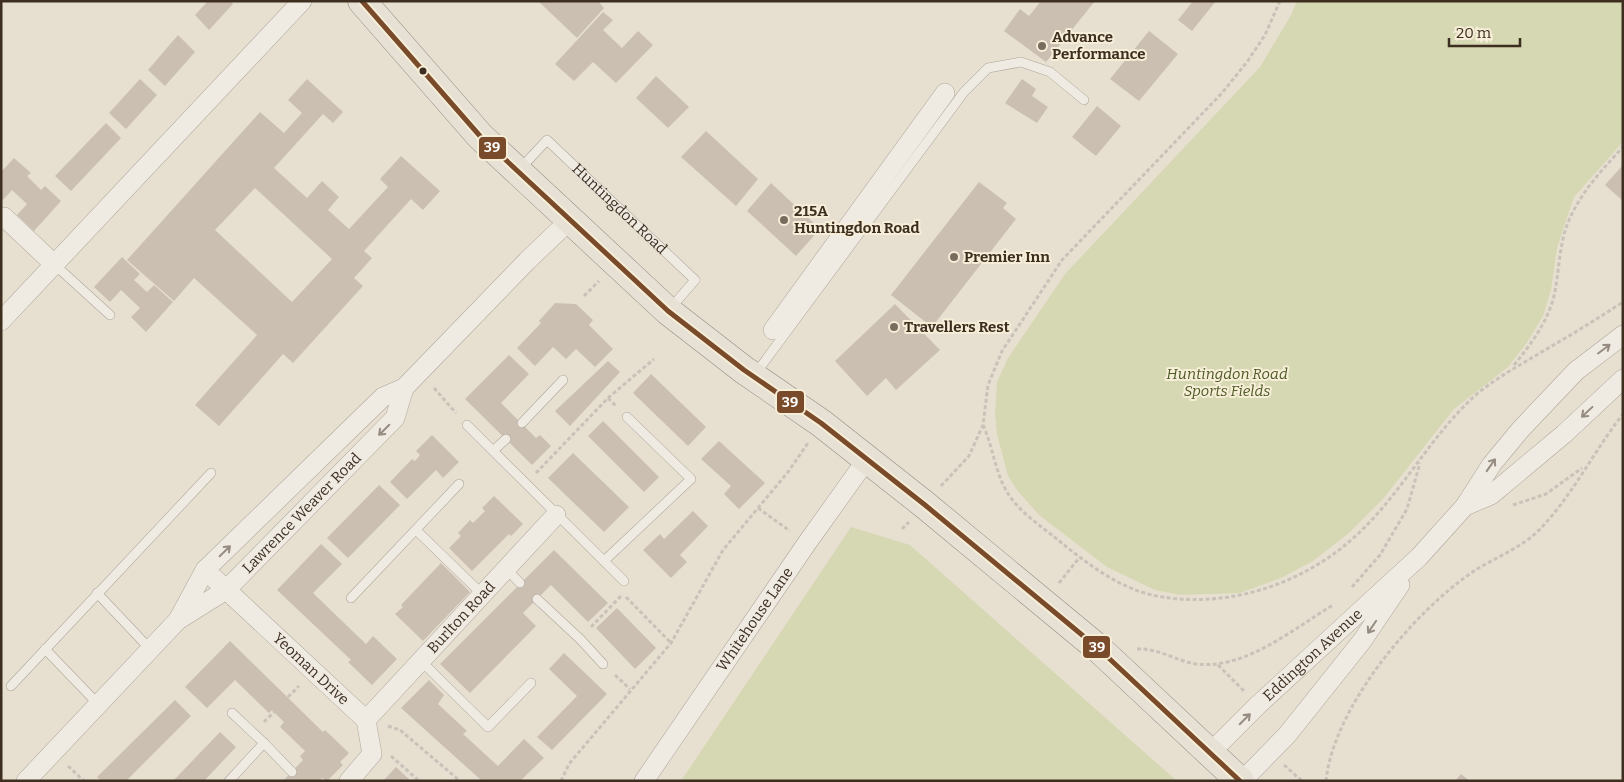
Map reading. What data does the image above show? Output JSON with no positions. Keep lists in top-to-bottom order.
{
  "streets": {
    "street": [
      "Lawrence Weaver Road",
      "Burlton Road",
      "Whitehouse Lane",
      "Eddington Avenue",
      "Yeoman Drive"
    ],
    "lane": ["Huntingdon Road"]
  },
  "crossings": [
    ["Lawrence Weaver Road", "Yeoman Drive"],
    ["Burlton Road", "Yeoman Drive"]
  ],
  "parks": ["Huntingdon Road Sports Fields"],
  "places": [
    "Advance Performance",
    "215A Huntingdon Road",
    "Premier Inn",
    "Travellers Rest"
  ],
  "lines": ["transit line 39"],
  "scale_bar": "20 m"
}
